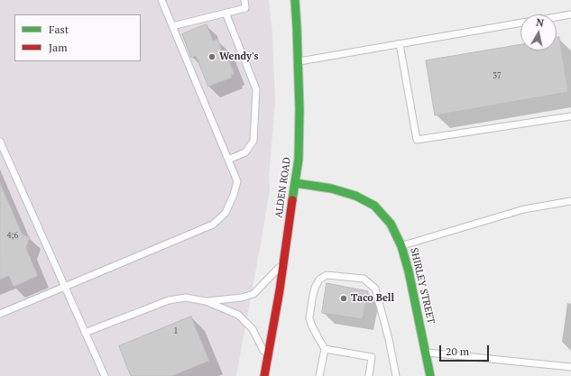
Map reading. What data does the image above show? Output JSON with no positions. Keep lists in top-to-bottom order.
{
  "streets": {
    "main road": ["ALDEN ROAD", "SHIRLEY STREET"]
  },
  "crossings": [
    ["ALDEN ROAD", "SHIRLEY STREET"]
  ],
  "places": ["Wendy's", "Taco Bell"],
  "house_numbers": ["37", "4;6", "1"],
  "legend": ["Fast", "Jam"],
  "scale_bar": "20 m",
  "north": "top"
}
